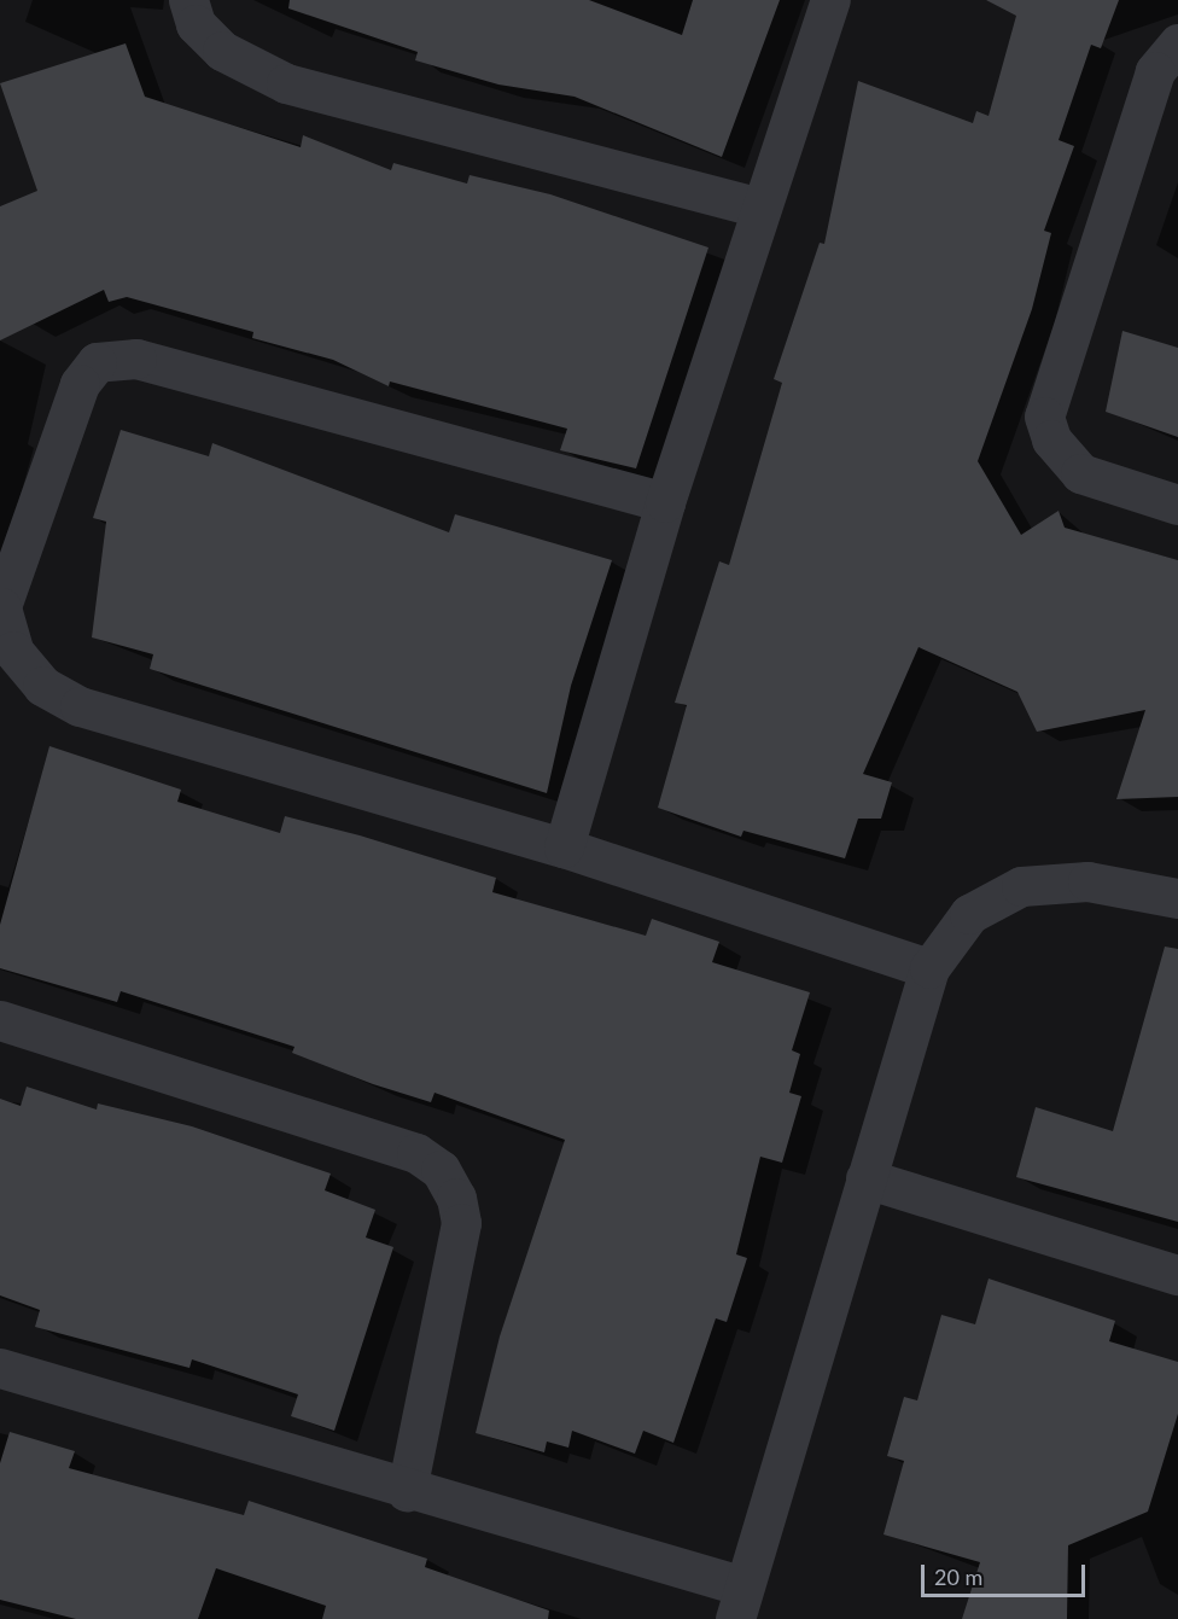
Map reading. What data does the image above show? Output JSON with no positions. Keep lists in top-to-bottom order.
{
  "scale_bar": "20 m"
}
